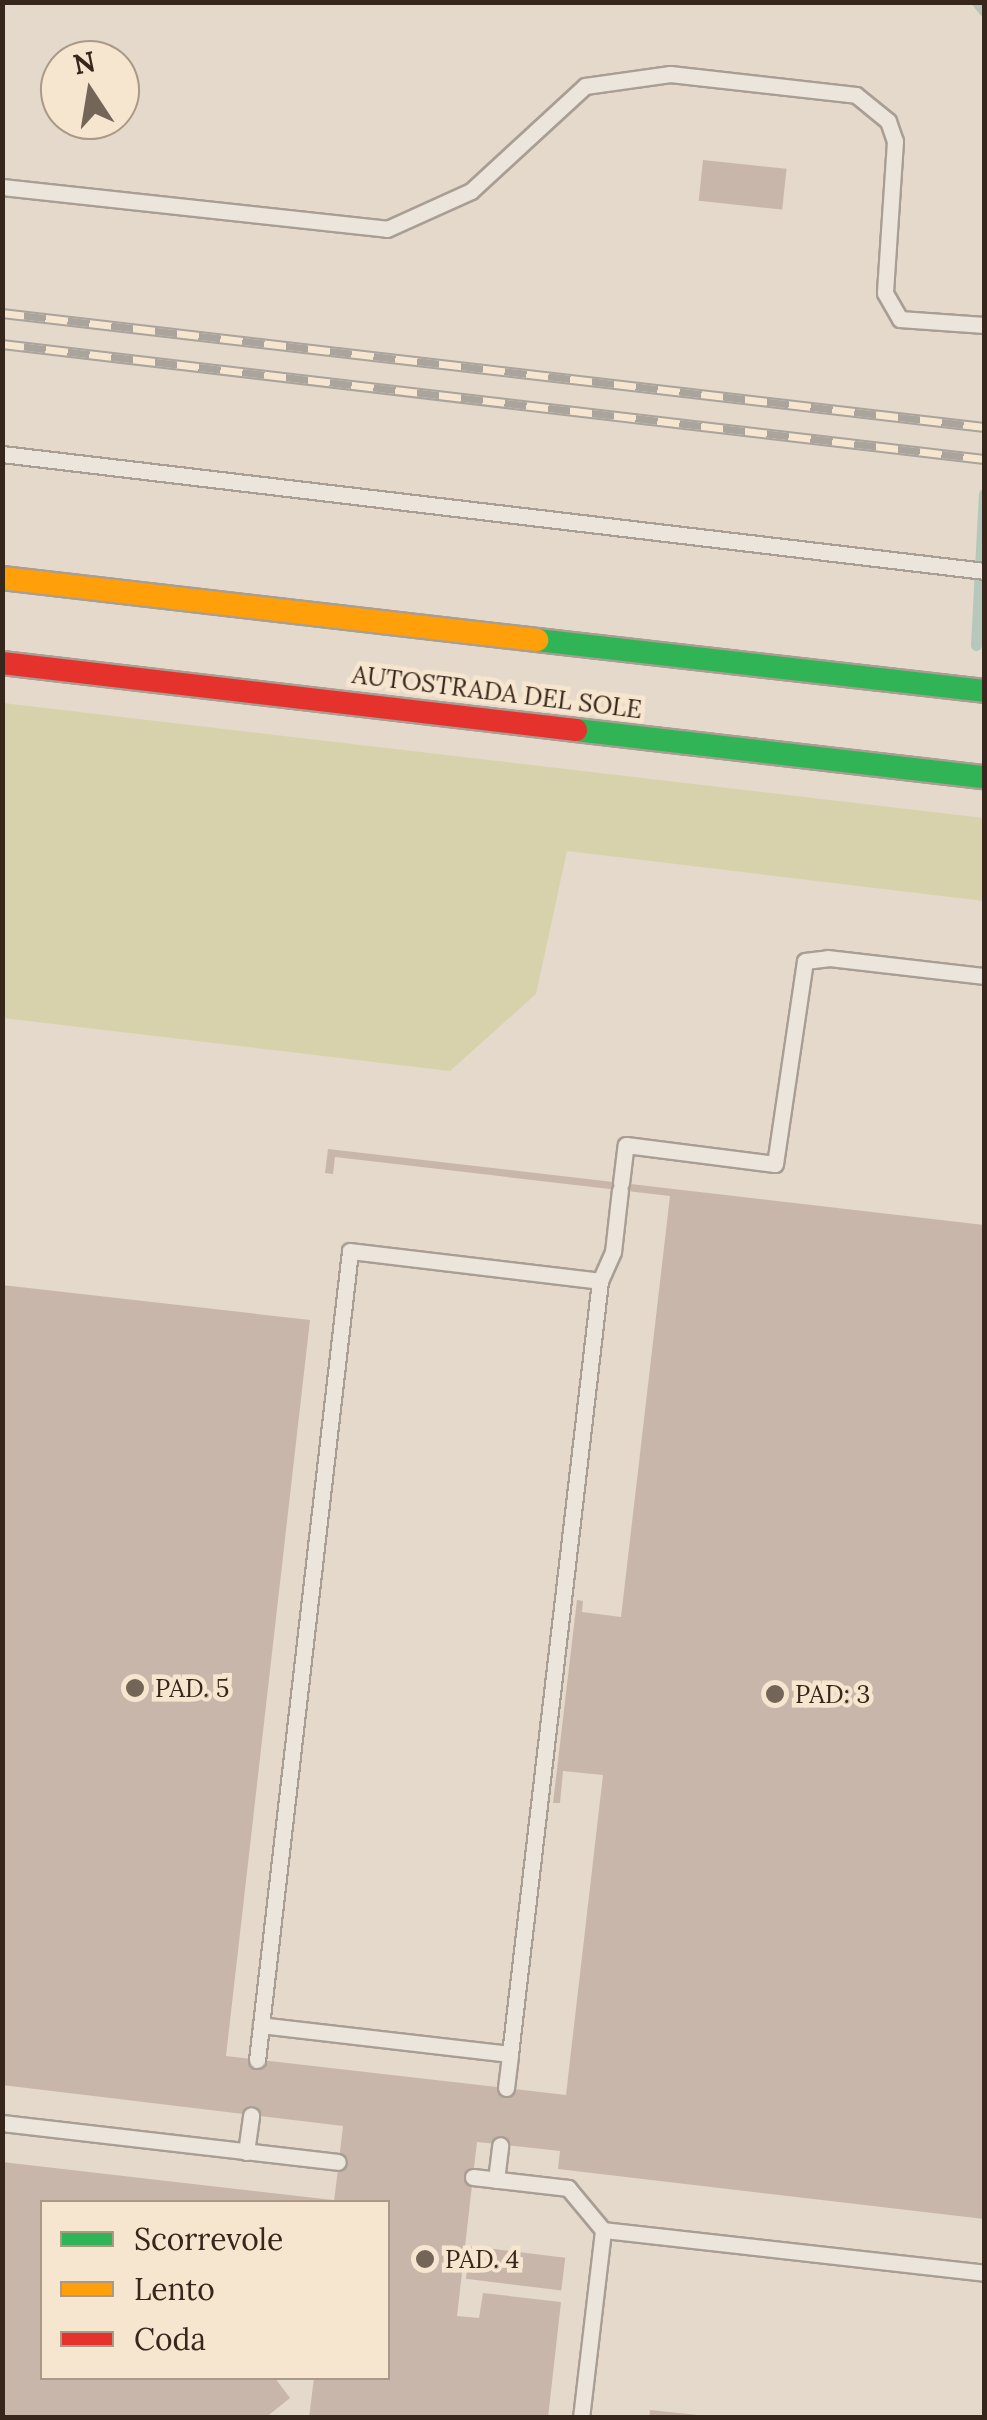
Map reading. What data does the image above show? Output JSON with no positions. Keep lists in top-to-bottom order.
{
  "streets": {
    "highway": ["AUTOSTRADA DEL SOLE"]
  },
  "places": ["PAD. 5", "PAD: 3", "PAD. 4"],
  "legend": ["Scorrevole", "Lento", "Coda"],
  "north": "top"
}
